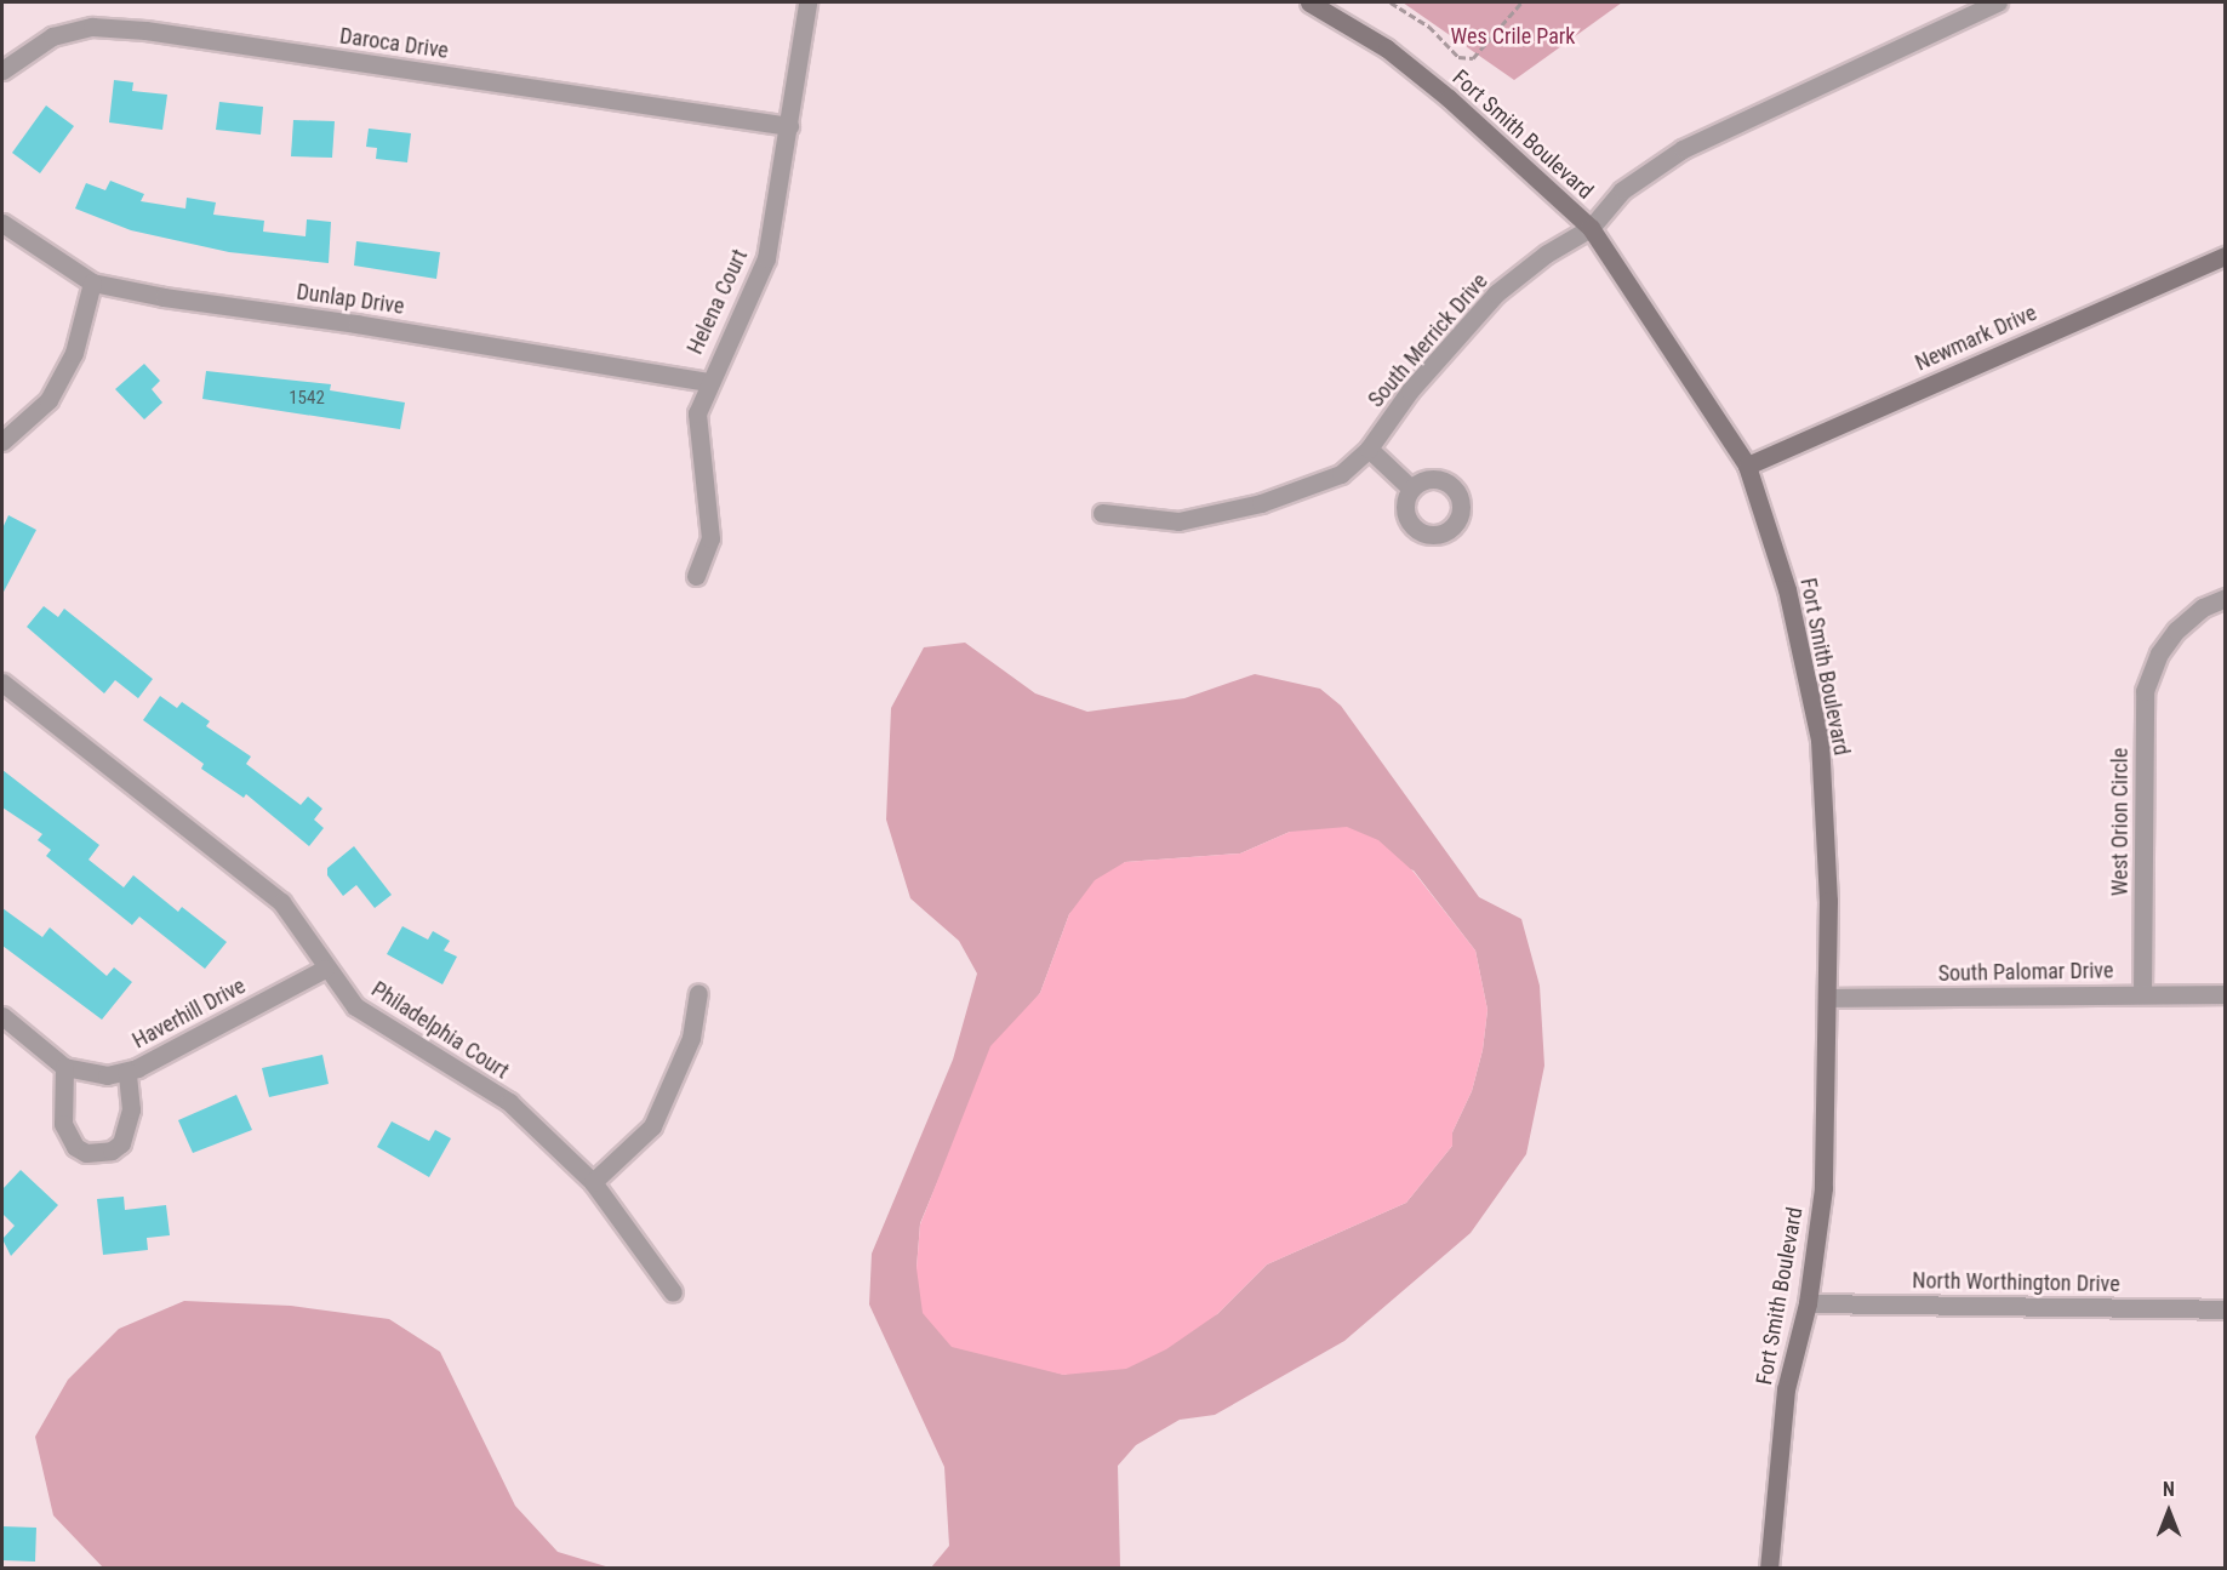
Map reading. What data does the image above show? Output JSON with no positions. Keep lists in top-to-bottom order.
{
  "streets": {
    "street": [
      "Daroca Drive",
      "Fort Smith Boulevard",
      "Dunlap Drive",
      "Helena Court",
      "Newmark Drive",
      "South Merrick Drive",
      "West Orion Circle",
      "South Palomar Drive",
      "Haverhill Drive",
      "Philadelphia Court",
      "North Worthington Drive"
    ]
  },
  "crossings": [
    ["Daroca Drive", "Helena Court"],
    ["Fort Smith Boulevard", "Newmark Drive"],
    ["Fort Smith Boulevard", "South Merrick Drive"],
    ["Fort Smith Boulevard", "South Palomar Drive"],
    ["Fort Smith Boulevard", "North Worthington Drive"],
    ["Dunlap Drive", "Helena Court"],
    ["West Orion Circle", "South Palomar Drive"],
    ["Haverhill Drive", "Philadelphia Court"]
  ],
  "parks": ["Wes Crile Park"],
  "house_numbers": ["1542"],
  "north": "top"
}
